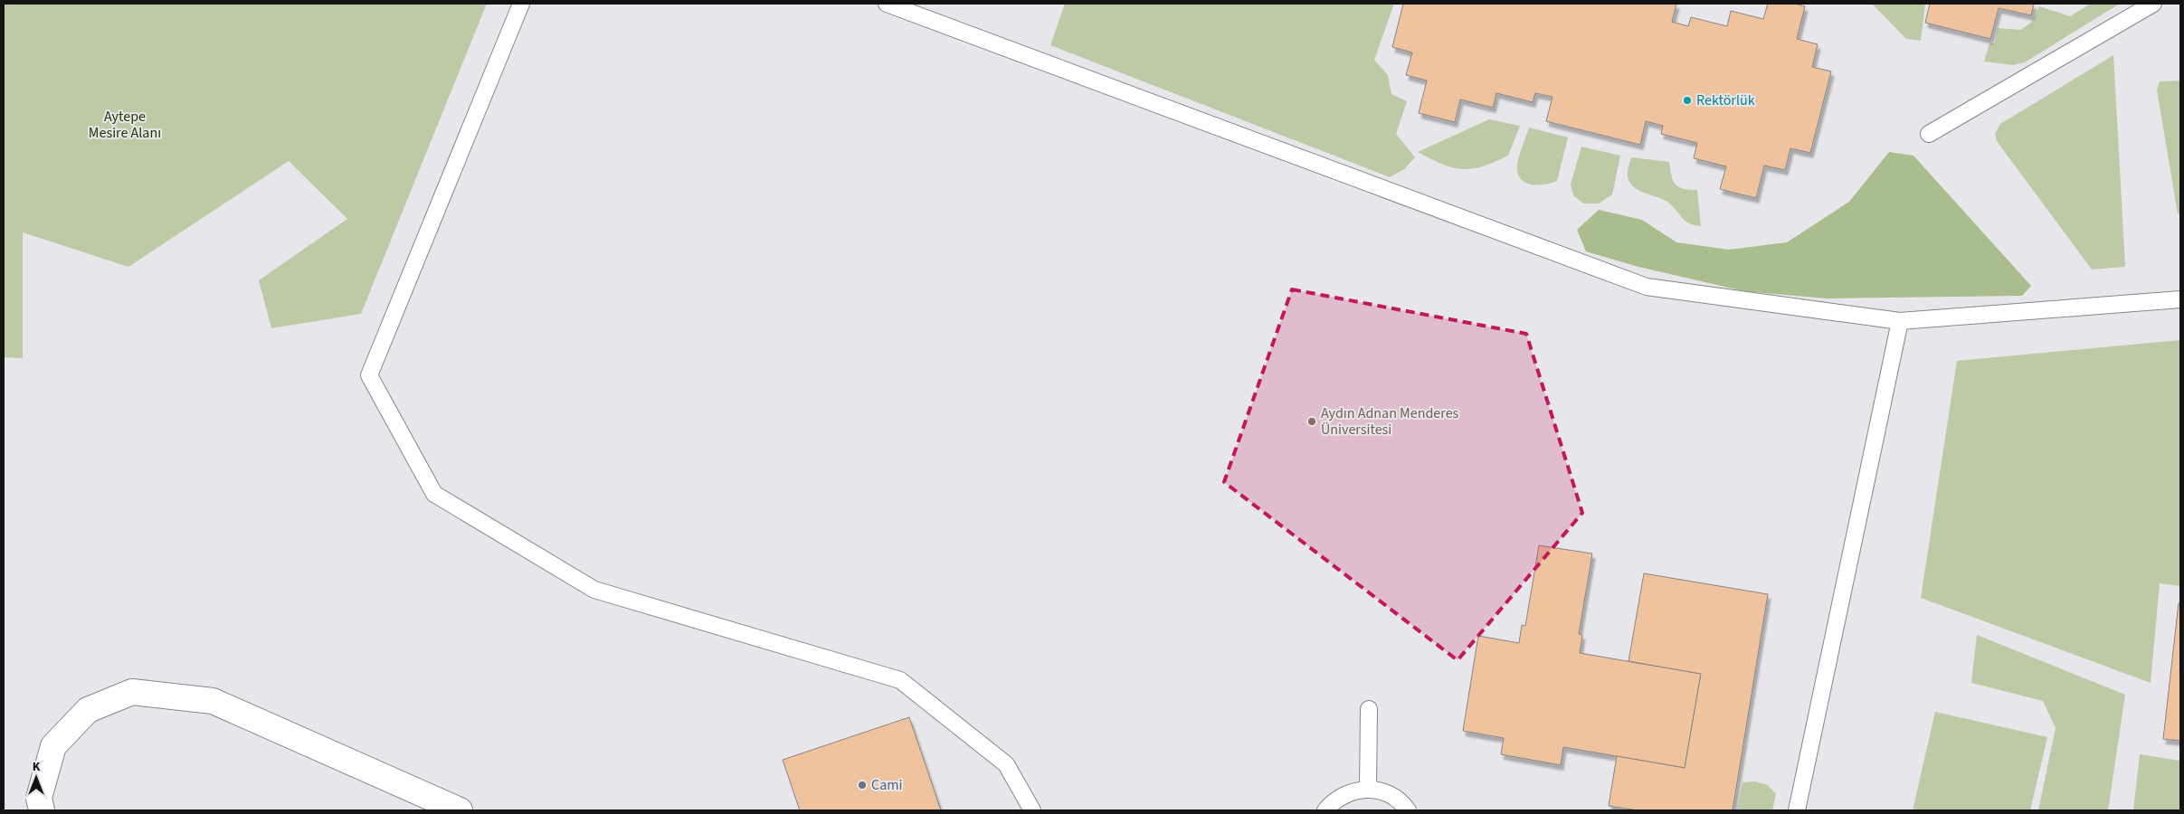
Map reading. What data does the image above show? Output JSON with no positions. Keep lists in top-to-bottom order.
{
  "parks": ["Aytepe Mesire Alanı"],
  "places": ["Rektörlük", "Aydın Adnan Menderes Üniversitesi", "Cami"],
  "north": "top"
}
